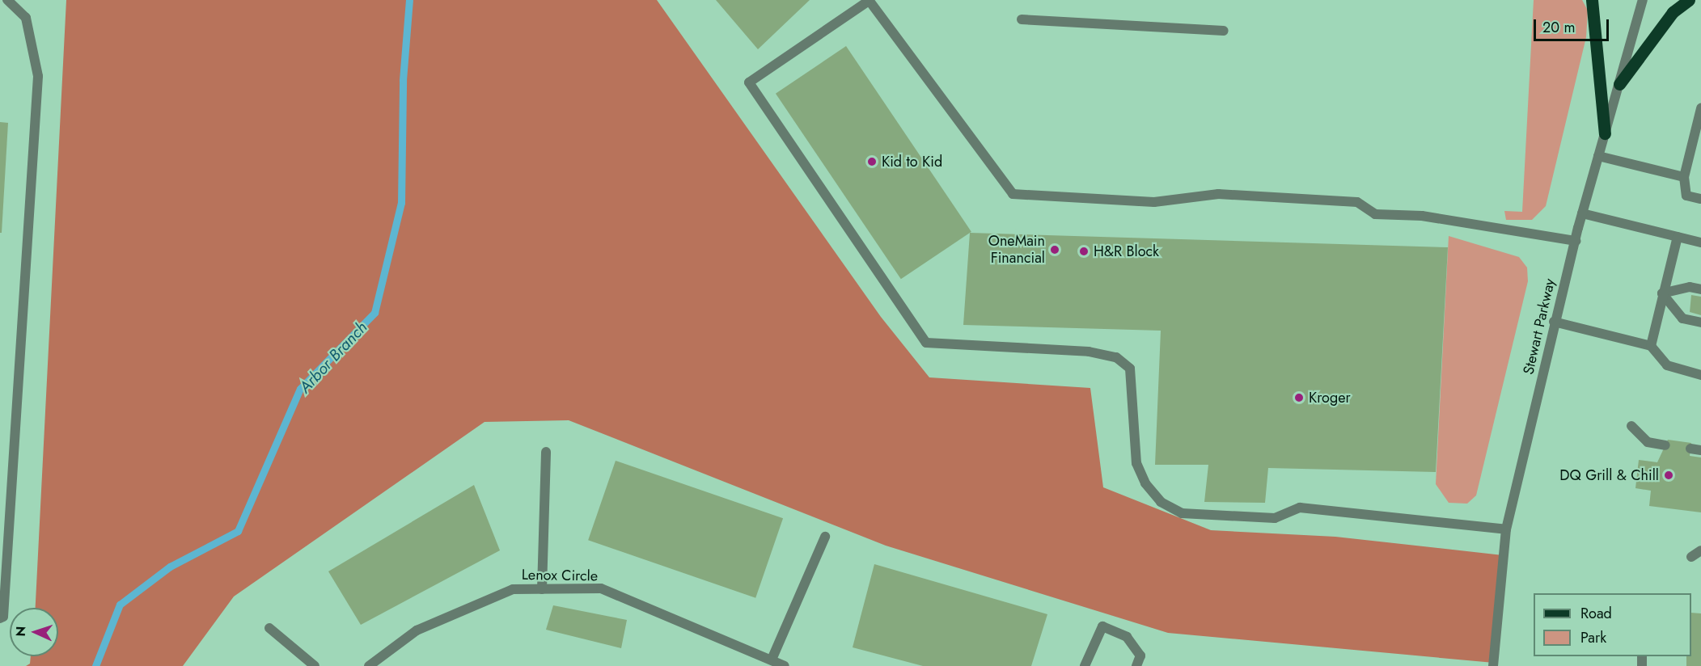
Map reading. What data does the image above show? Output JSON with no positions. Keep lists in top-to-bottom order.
{
  "streets": {
    "street": ["Stewart Parkway", "Lenox Circle"]
  },
  "water": ["Arbor Branch"],
  "places": [
    "Kid to Kid",
    "OneMain Financial",
    "H&R Block",
    "Kroger",
    "DQ Grill & Chill"
  ],
  "legend": ["Road", "Park"],
  "scale_bar": "20 m",
  "north": "left"
}
